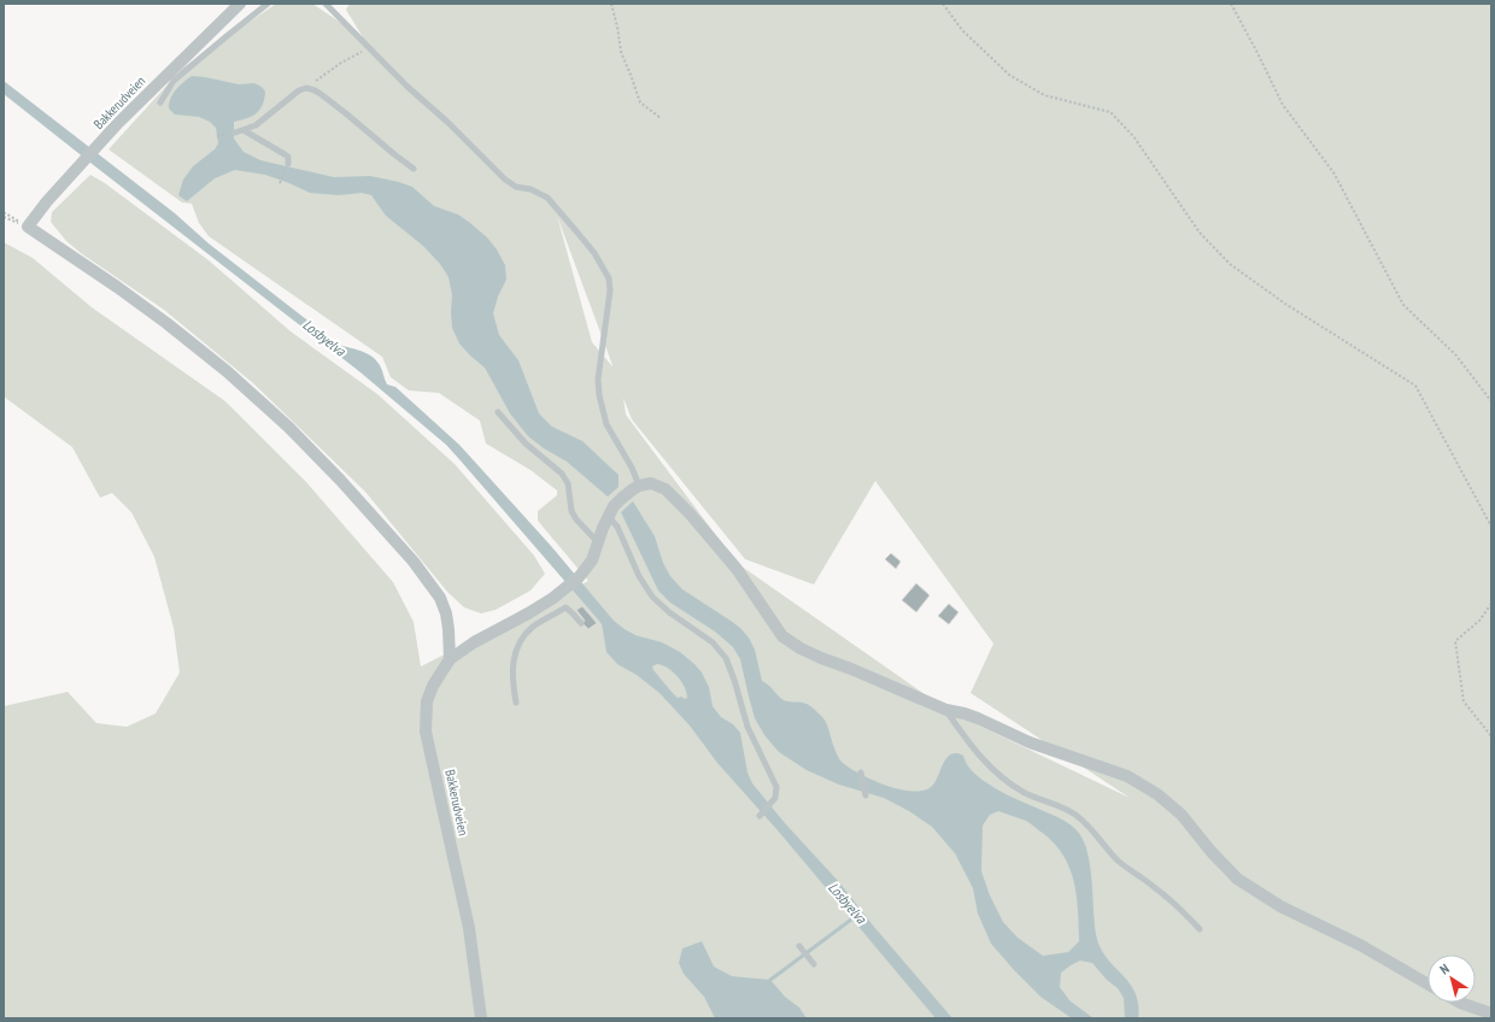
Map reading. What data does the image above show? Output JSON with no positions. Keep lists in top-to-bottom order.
{
  "streets": {
    "street": ["Bakkerudveien"]
  },
  "water": ["Losbyelva"],
  "north": "top left"
}
